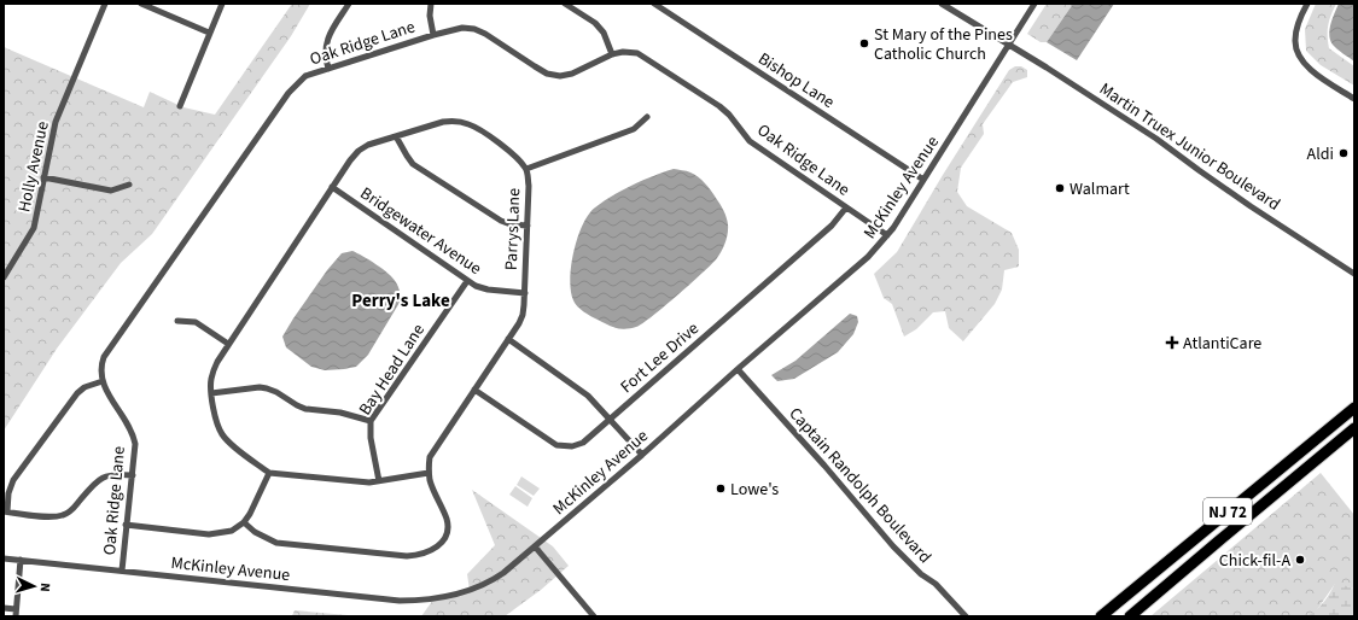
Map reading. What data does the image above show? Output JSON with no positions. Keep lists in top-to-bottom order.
{
  "streets": {
    "highway": ["NJ 72"],
    "street": [
      "Oak Ridge Lane",
      "Bishop Lane",
      "Martin Truex Junior Boulevard",
      "Holly Avenue",
      "McKinley Avenue",
      "Parrys Lane",
      "Bridgewater Avenue",
      "Fort Lee Drive",
      "Bay Head Lane",
      "Captain Randolph Boulevard"
    ]
  },
  "crossings": [
    ["Oak Ridge Lane", "McKinley Avenue"],
    ["Oak Ridge Lane", "Fort Lee Drive"],
    ["Bishop Lane", "McKinley Avenue"],
    ["Martin Truex Junior Boulevard", "McKinley Avenue"],
    ["McKinley Avenue", "Captain Randolph Boulevard"],
    ["Parrys Lane", "Bridgewater Avenue"],
    ["Parrys Lane", "Fort Lee Drive"],
    ["Bridgewater Avenue", "Bay Head Lane"]
  ],
  "districts": ["Perry's Lake"],
  "places": {
    "other": [
      "St Mary of the Pines Catholic Church",
      "Aldi",
      "Walmart",
      "Lowe's",
      "Chick-fil-A"
    ],
    "health": ["AtlantiCare"]
  },
  "north": "right"
}
